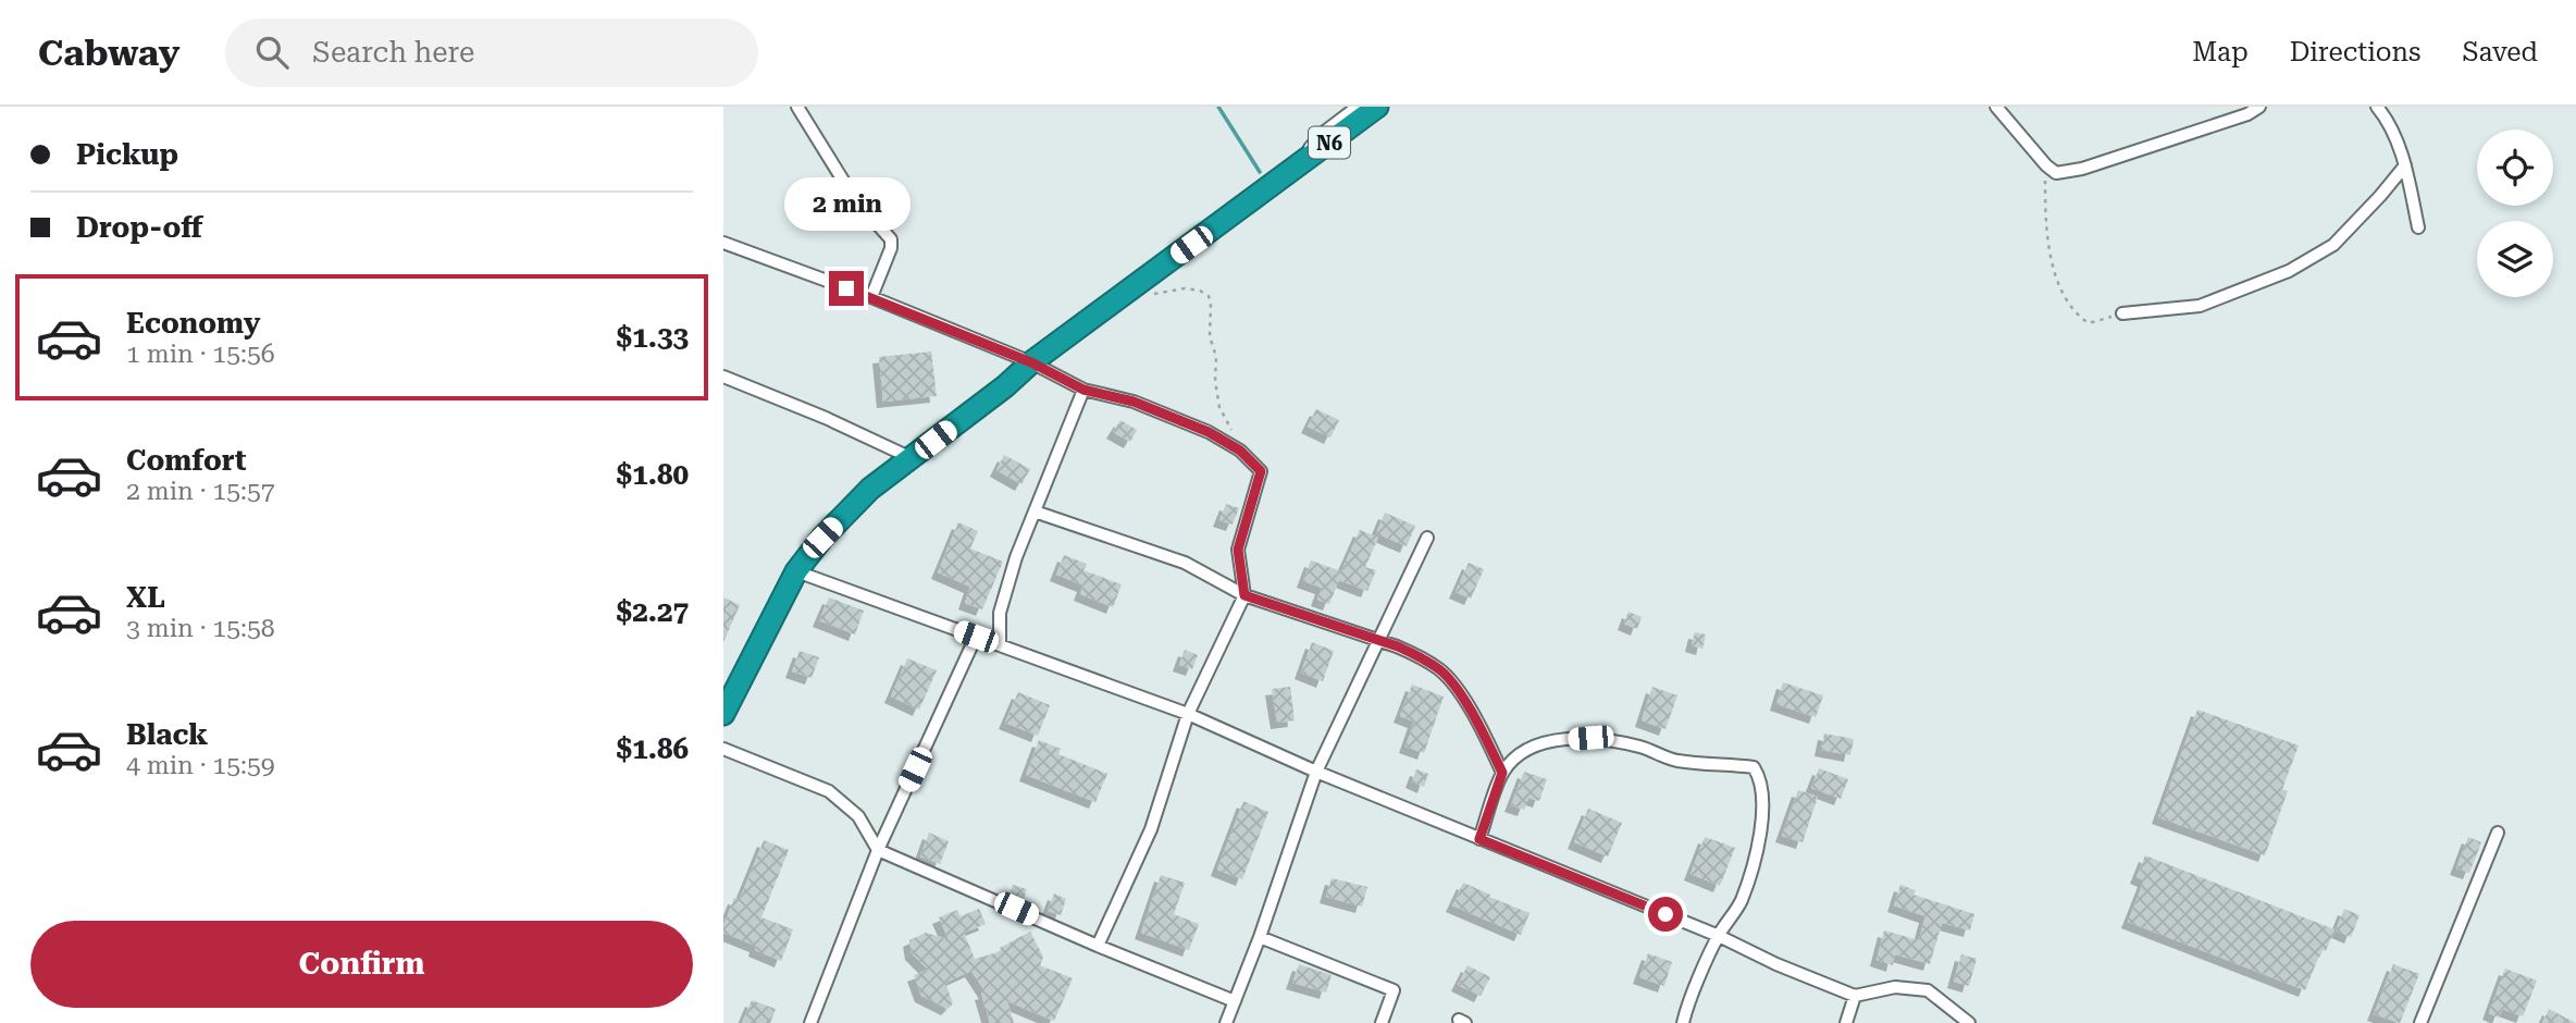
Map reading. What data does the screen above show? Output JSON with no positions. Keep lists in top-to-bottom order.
{
  "streets": {
    "highway": ["N6"]
  },
  "page": {
    "header": "Cabway",
    "search": "Search here",
    "nav": ["Map", "Directions", "Saved"],
    "banner": ["Pickup", "Drop-off"],
    "bubble": "2 min",
    "list": [
      {
        "name": "Economy",
        "note": "1 min · 15:56",
        "value": "$1.33"
      },
      {
        "name": "Comfort",
        "note": "2 min · 15:57",
        "value": "$1.80"
      },
      {
        "name": "XL",
        "note": "3 min · 15:58",
        "value": "$2.27"
      },
      {
        "name": "Black",
        "note": "4 min · 15:59",
        "value": "$1.86"
      }
    ],
    "buttons": "Confirm"
  }
}
